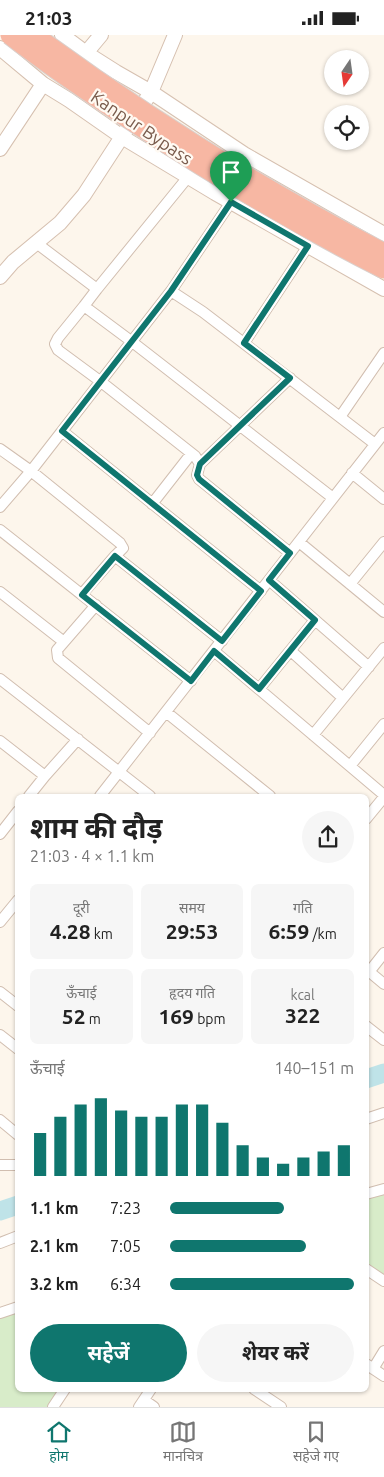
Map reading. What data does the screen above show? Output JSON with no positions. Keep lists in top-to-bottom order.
{
  "streets": {
    "highway": ["Kanpur Bypass"]
  },
  "north": "bottom",
  "page": {
    "status": "21:03",
    "heading": ["शाम की दौड़", "21:03 · 4 × 1.1 km"],
    "stats": [
      ["दूरी", "4.28 km"],
      ["समय", "29:53"],
      ["गति", "6:59 /km"],
      ["ऊँचाई", "52 m"],
      ["हृदय गति", "169 bpm"],
      ["kcal", "322"]
    ],
    "chart": ["ऊँचाई", "140–151 m"],
    "list": [
      {
        "name": "1.1 km",
        "note": "7:23"
      },
      {
        "name": "2.1 km",
        "note": "7:05"
      },
      {
        "name": "3.2 km",
        "note": "6:34"
      }
    ],
    "buttons": ["सहेजें", "शेयर करें"],
    "tabs": ["होम", "मानचित्र", "सहेजे गए"]
  }
}
